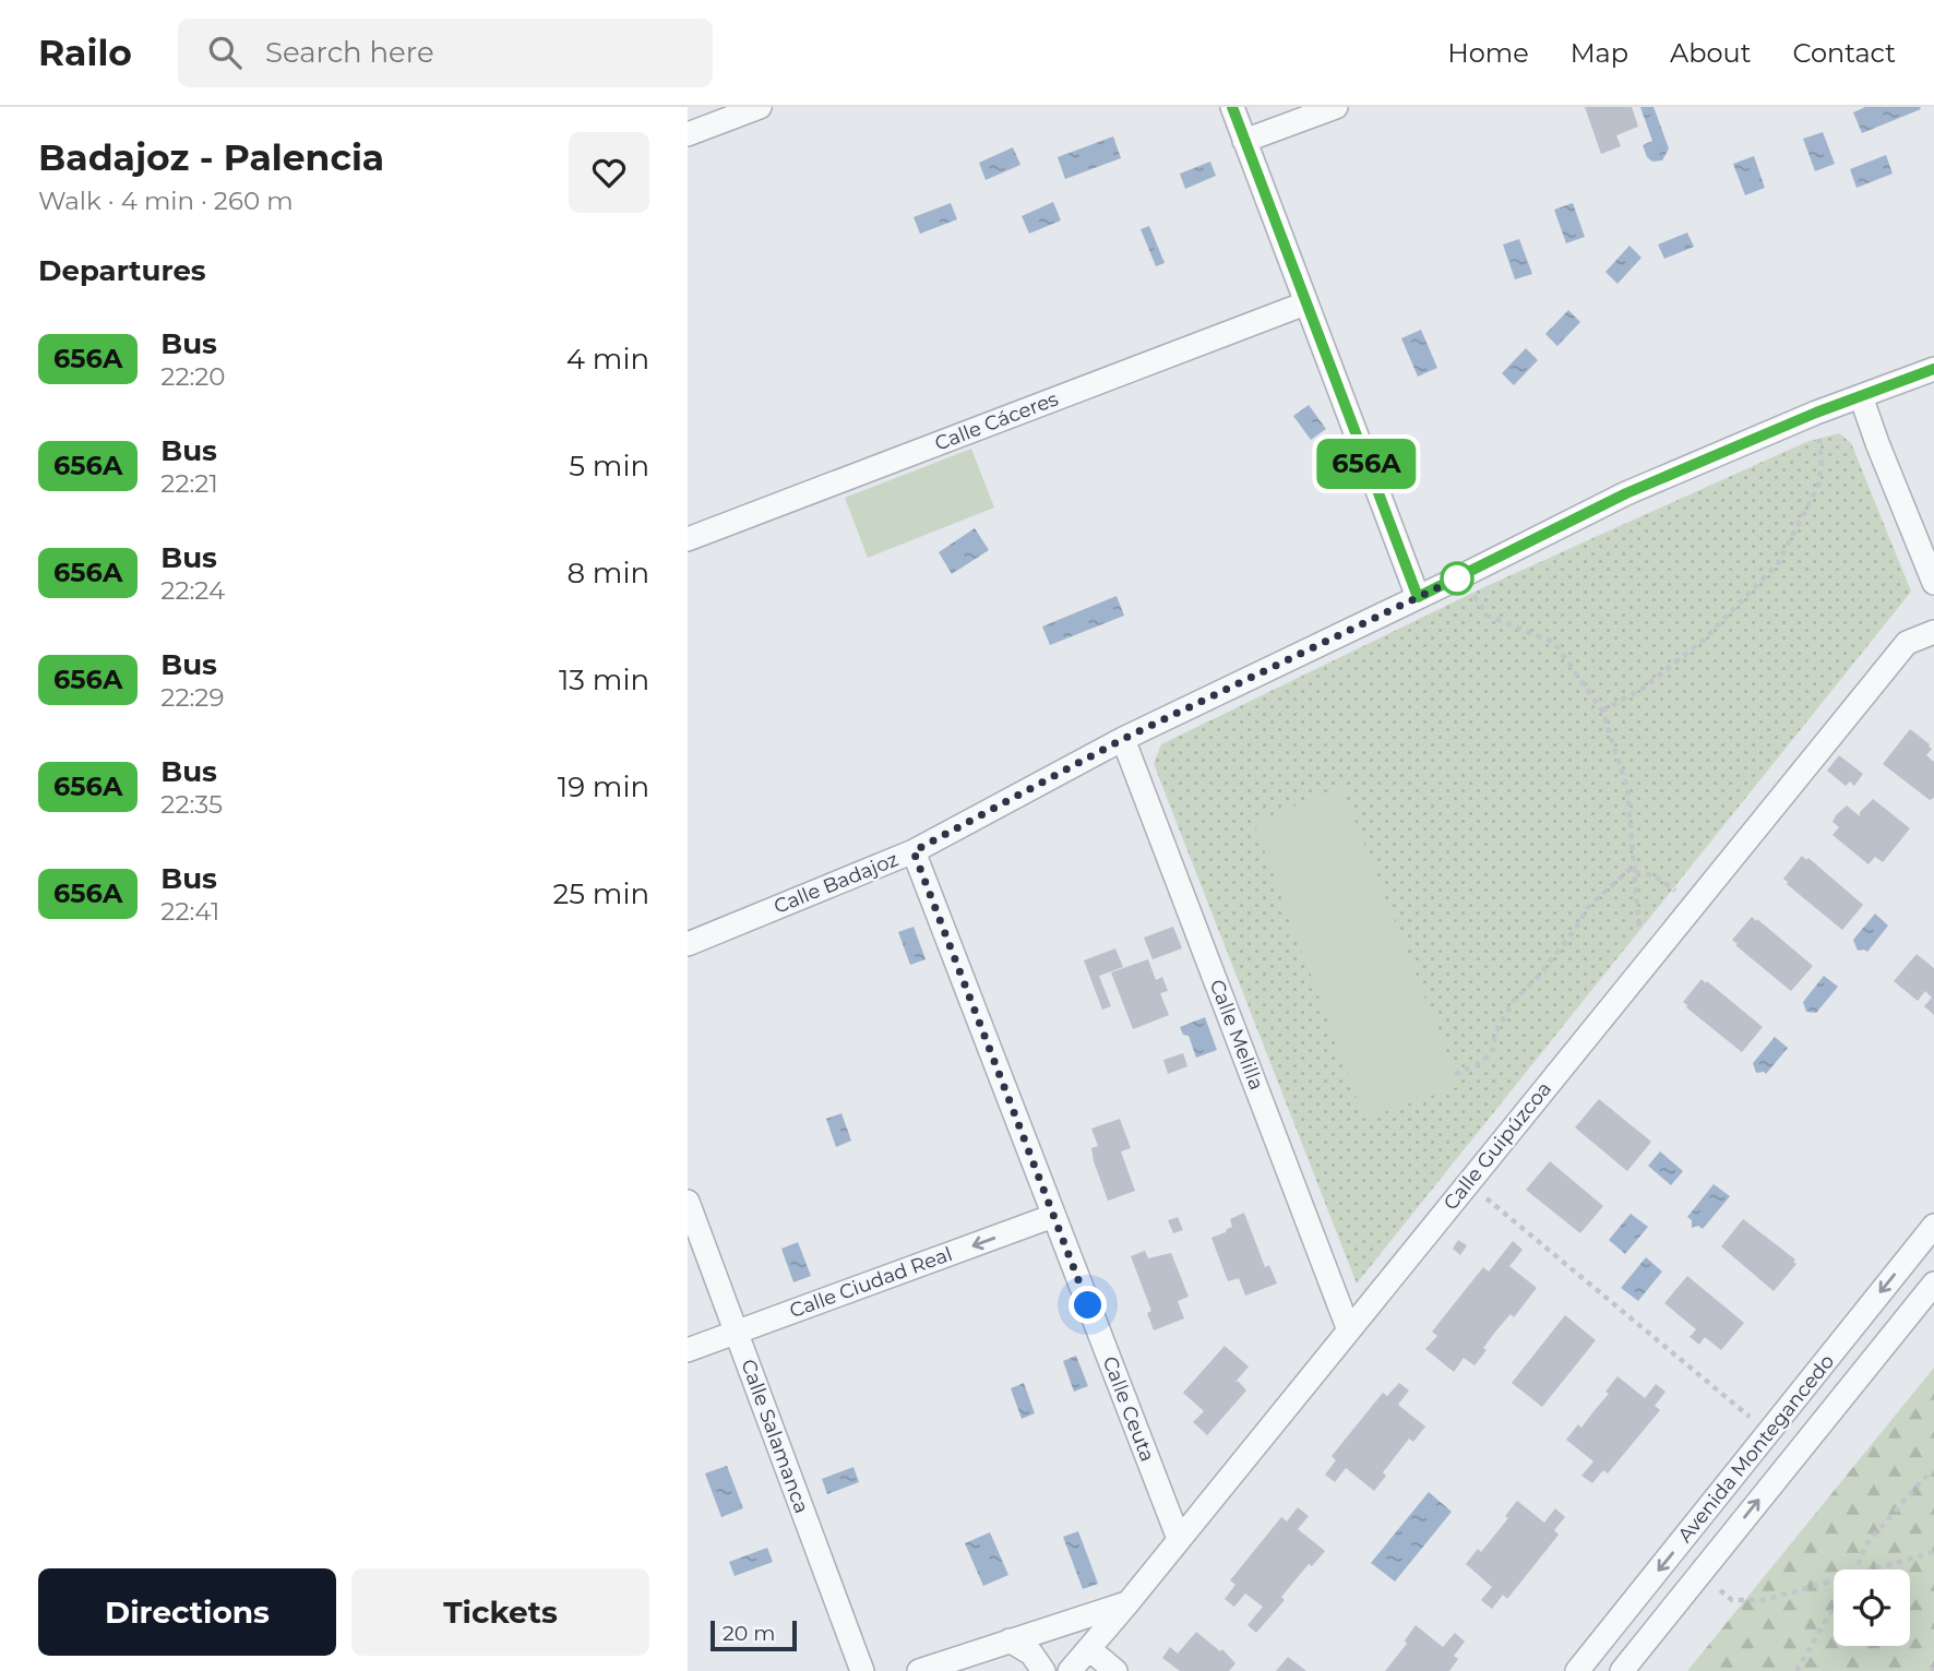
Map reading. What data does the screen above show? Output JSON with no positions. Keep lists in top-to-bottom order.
{
  "streets": {
    "street": [
      "Calle Cáceres",
      "Calle Badajoz",
      "Calle Melilla",
      "Calle Guipúzcoa",
      "Calle Ciudad Real",
      "Calle Ceuta",
      "Calle Salamanca",
      "Avenida Montegancedo"
    ]
  },
  "crossings": [
    ["Calle Badajoz", "Calle Melilla"],
    ["Calle Badajoz", "Calle Ceuta"],
    ["Calle Melilla", "Calle Guipúzcoa"],
    ["Calle Guipúzcoa", "Calle Ceuta"],
    ["Calle Ciudad Real", "Calle Ceuta"],
    ["Calle Ciudad Real", "Calle Salamanca"]
  ],
  "one_way": ["Calle Ciudad Real"],
  "lines": ["bus line 656A"],
  "scale_bar": "20 m",
  "page": {
    "header": "Railo",
    "search": "Search here",
    "nav": [
      "Home",
      "Map",
      "About",
      "Contact"
    ],
    "heading": [
      ["Badajoz - Palencia", "Walk · 4 min · 260 m"],
      "Departures"
    ],
    "on_map": "656A",
    "list": [
      {
        "mark": "656A",
        "name": "Bus",
        "note": "22:20",
        "value": "4 min"
      },
      {
        "mark": "656A",
        "name": "Bus",
        "note": "22:21",
        "value": "5 min"
      },
      {
        "mark": "656A",
        "name": "Bus",
        "note": "22:24",
        "value": "8 min"
      },
      {
        "mark": "656A",
        "name": "Bus",
        "note": "22:29",
        "value": "13 min"
      },
      {
        "mark": "656A",
        "name": "Bus",
        "note": "22:35",
        "value": "19 min"
      },
      {
        "mark": "656A",
        "name": "Bus",
        "note": "22:41",
        "value": "25 min"
      }
    ],
    "buttons": ["Directions", "Tickets"],
    "scale": "20 m"
  }
}
